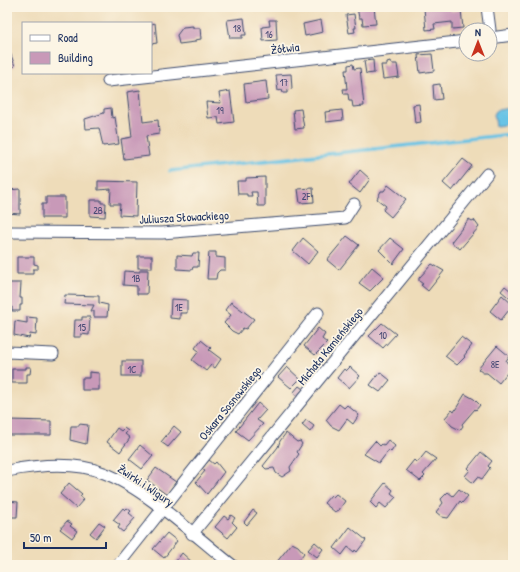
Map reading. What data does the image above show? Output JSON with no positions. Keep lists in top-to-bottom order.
{
  "streets": {
    "street": [
      "Żółwia",
      "Juliusza Słowackiego",
      "Michała Kamieńskiego",
      "Oskara Sosnowskiego",
      "Żwirki i Wigury"
    ]
  },
  "crossings": [
    ["Michała Kamieńskiego", "Żwirki i Wigury"],
    ["Oskara Sosnowskiego", "Żwirki i Wigury"]
  ],
  "house_numbers": [
    "18",
    "16",
    "17",
    "19",
    "2F",
    "2B",
    "1B",
    "1E",
    "15",
    "10",
    "8E",
    "1C"
  ],
  "legend": ["Road", "Building"],
  "scale_bar": "50 m",
  "north": "top"
}
